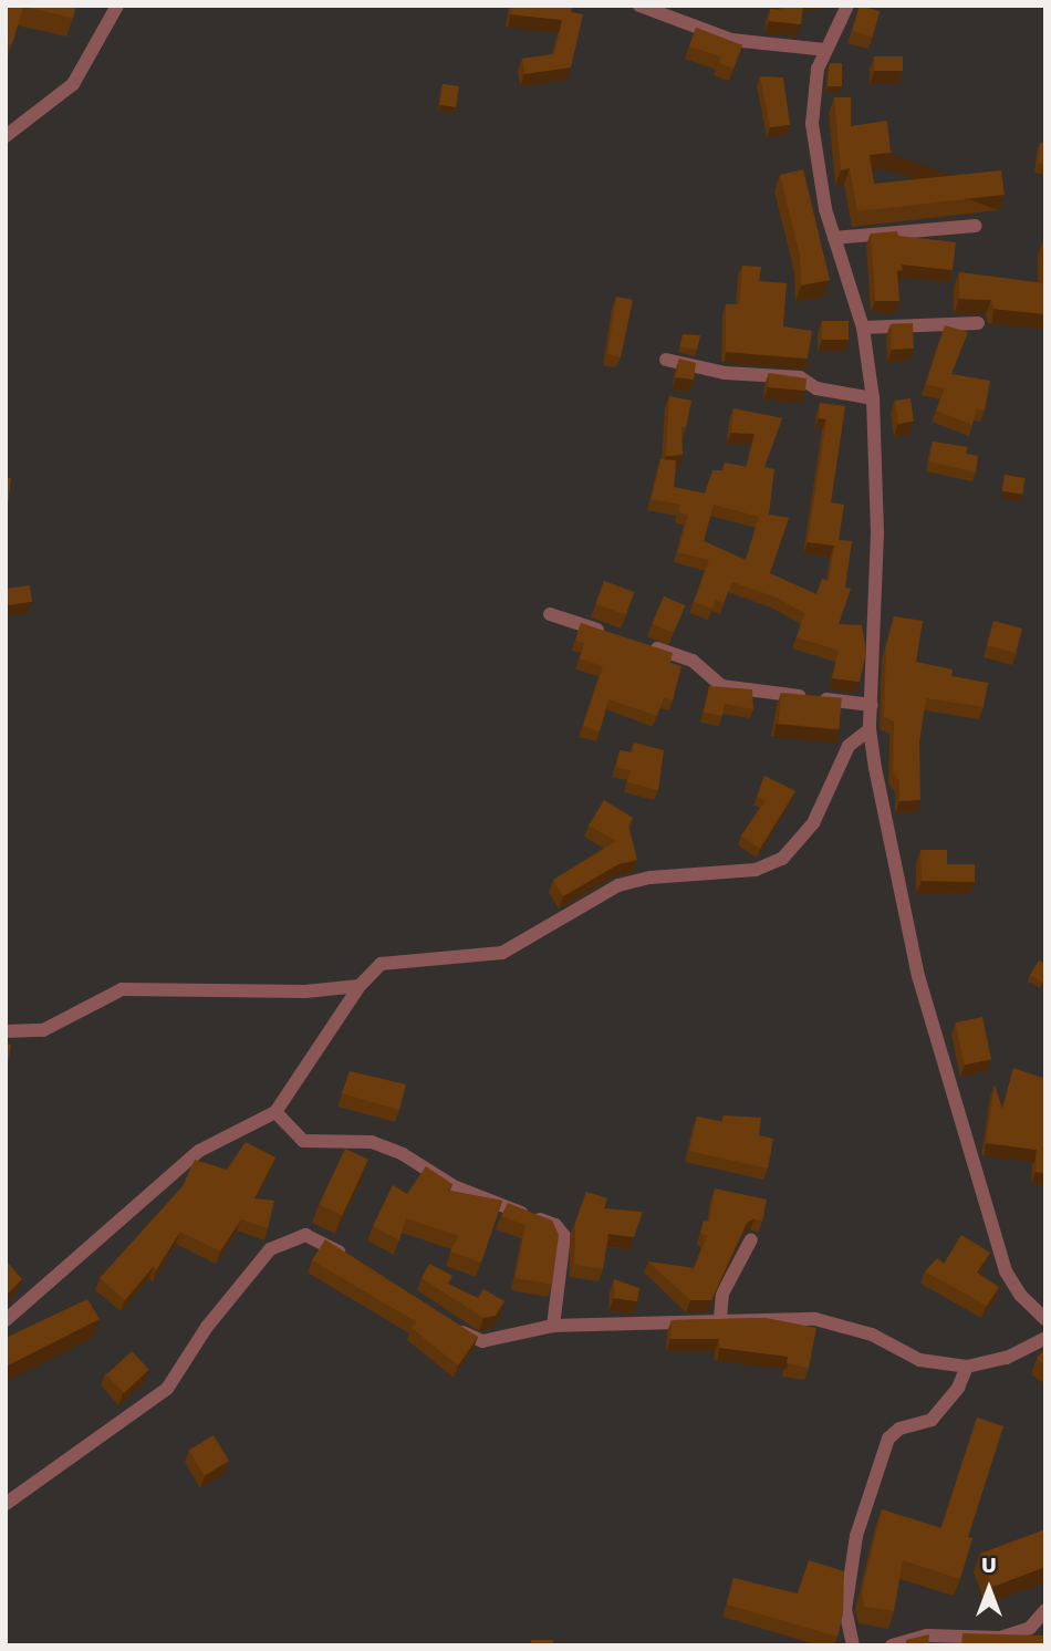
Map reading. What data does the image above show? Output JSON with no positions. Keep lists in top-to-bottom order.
{
  "north": "top"
}
